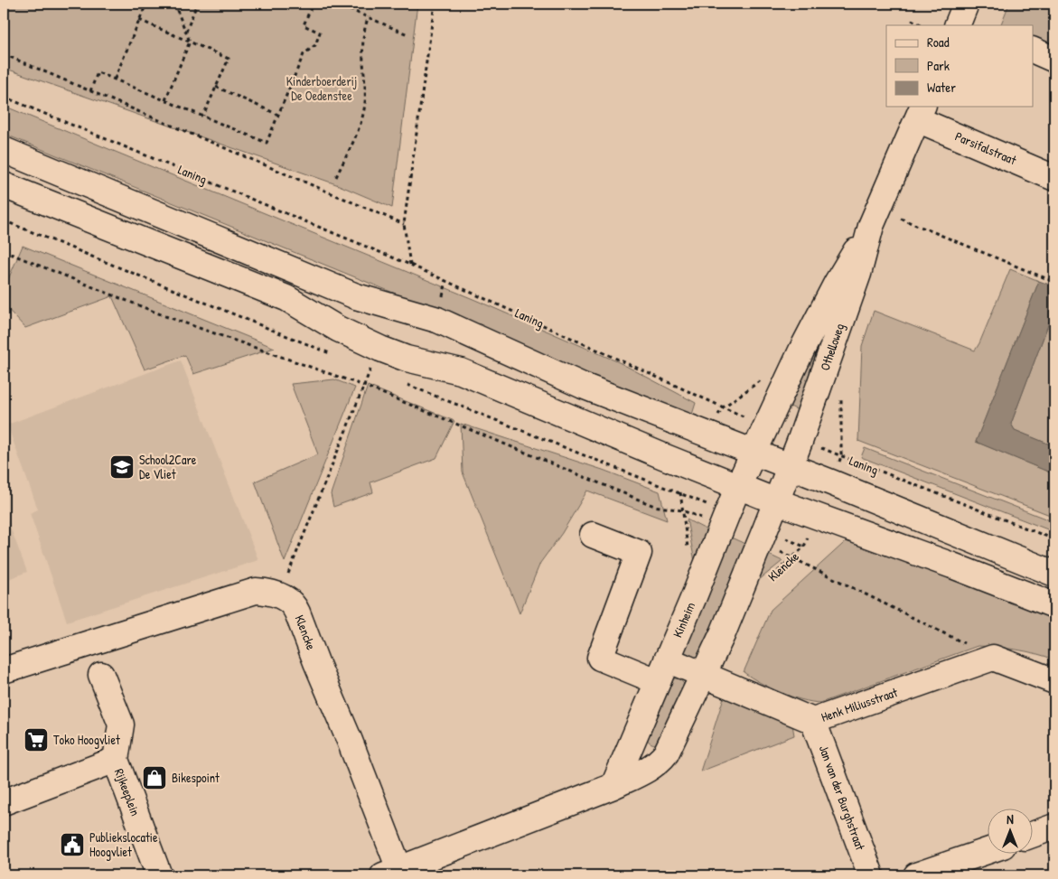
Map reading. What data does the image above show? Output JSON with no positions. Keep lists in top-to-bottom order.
{
  "streets": {
    "street": [
      "Parsifalstraat",
      "Othelloweg",
      "Klencke",
      "Kinheim",
      "Henk Miliusstraat",
      "Rijkeeplein",
      "Jan van der Burghstraat"
    ],
    "path": ["Laning"]
  },
  "crossings": [
    ["Parsifalstraat", "Othelloweg"],
    ["Laning", "Othelloweg"],
    ["Othelloweg", "Kinheim"],
    ["Kinheim", "Henk Miliusstraat"],
    ["Henk Miliusstraat", "Jan van der Burghstraat"]
  ],
  "parks": ["Kinderboerderij De Oedenstee"],
  "places": {
    "school or university": ["School2Care De Vliet"],
    "supermarket": ["Toko Hoogvliet"],
    "shop": ["Bikespoint"],
    "public building": ["Publiekslocatie Hoogvliet"]
  },
  "legend": ["Road", "Park", "Water"],
  "north": "top"
}
